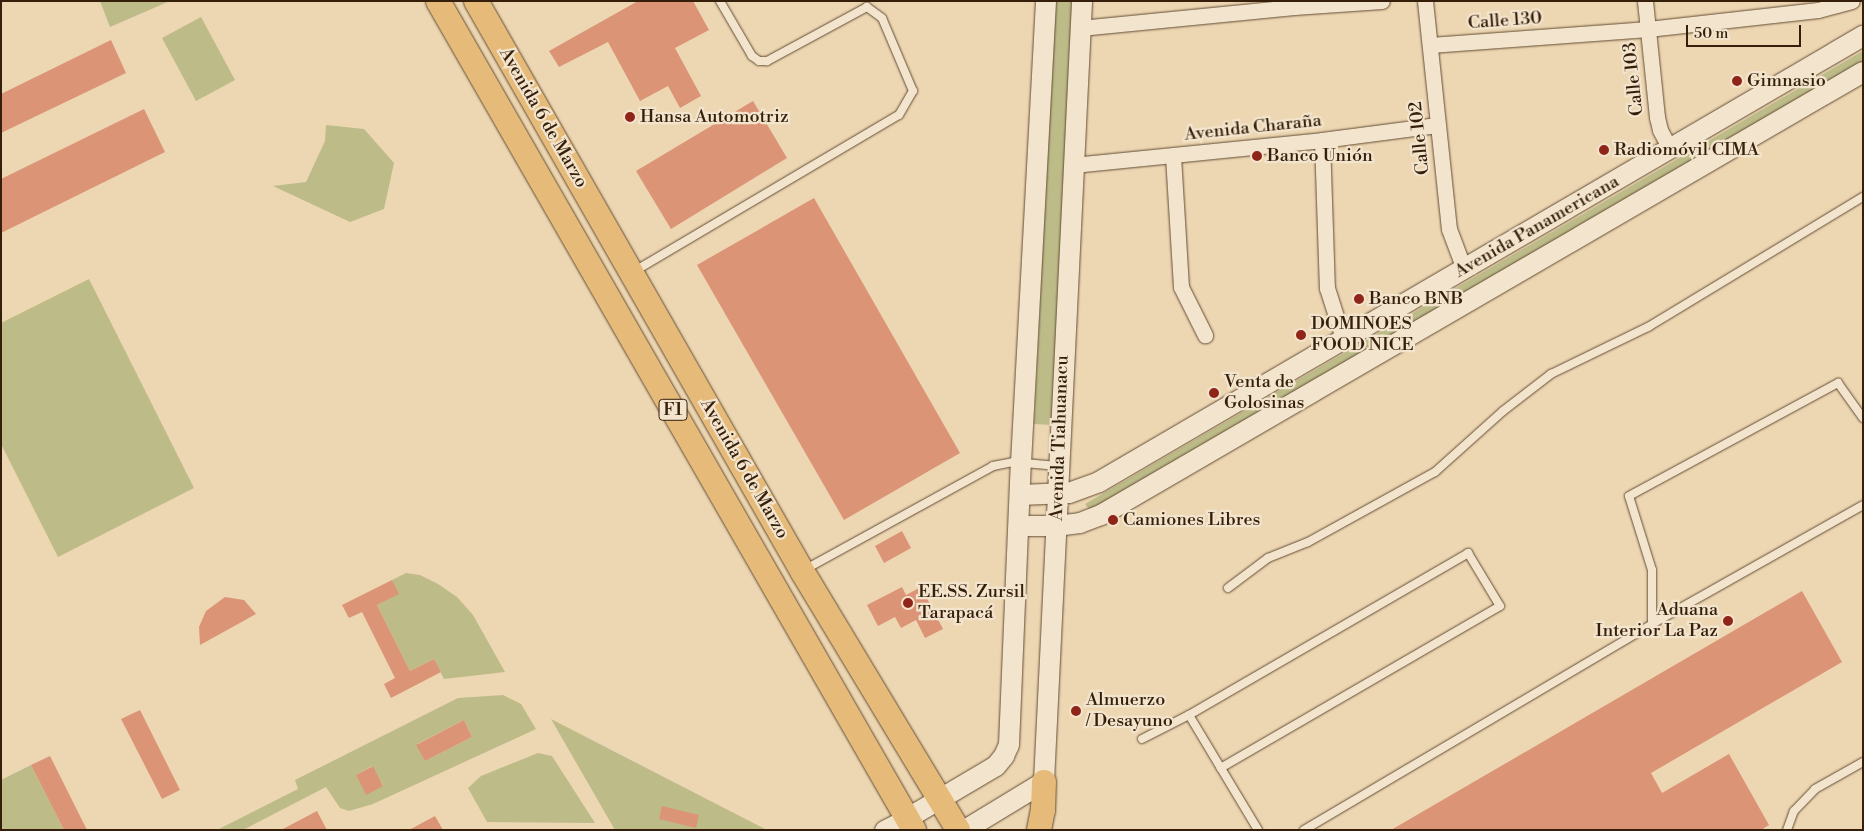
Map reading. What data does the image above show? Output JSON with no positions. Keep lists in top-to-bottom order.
{
  "streets": {
    "highway": ["Avenida 6 de Marzo", "F1"],
    "main road": ["Avenida Panamericana", "Avenida Tiahuanacu"],
    "street": [
      "Calle 130",
      "Calle 103",
      "Avenida Charaña",
      "Calle 102"
    ]
  },
  "crossings": [
    ["Calle 130", "Calle 103"],
    ["Calle 130", "Calle 102"],
    ["Calle 103", "Avenida Panamericana"],
    ["Avenida 6 de Marzo", "Avenida Tiahuanacu"],
    ["Avenida Charaña", "Calle 102"],
    ["Avenida Charaña", "Avenida Tiahuanacu"],
    ["Calle 102", "Avenida Panamericana"],
    ["Avenida Panamericana", "Avenida Tiahuanacu"]
  ],
  "places": [
    "Gimnasio",
    "Hansa Automotriz",
    "Radiomóvil CIMA",
    "Banco Unión",
    "Banco BNB",
    "DOMINOES FOOD NICE",
    "Venta de Golosinas",
    "Camiones Libres",
    "EE.SS. Zursil Tarapacá",
    "Aduana Interior La Paz",
    "Almuerzo / Desayuno"
  ],
  "scale_bar": "50 m"
}
